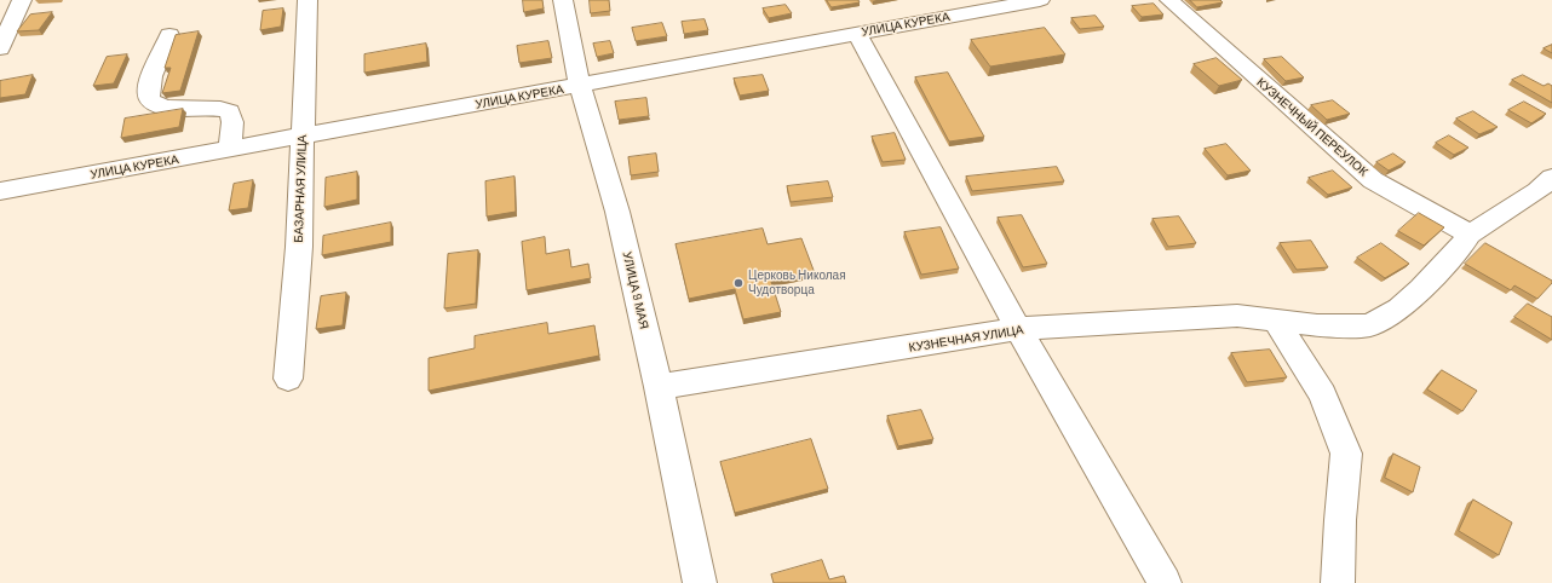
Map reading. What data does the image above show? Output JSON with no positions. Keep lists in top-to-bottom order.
{
  "streets": {
    "street": [
      "УЛИЦА КУРЕКА",
      "КУЗНЕЧНЫЙ ПЕРЕУЛОК",
      "БАЗАРНАЯ УЛИЦА",
      "УЛИЦА 9 МАЯ",
      "КУЗНЕЧНАЯ УЛИЦА"
    ]
  },
  "crossings": [
    ["УЛИЦА КУРЕКА", "БАЗАРНАЯ УЛИЦА"],
    ["УЛИЦА КУРЕКА", "УЛИЦА 9 МАЯ"],
    ["КУЗНЕЧНЫЙ ПЕРЕУЛОК", "КУЗНЕЧНАЯ УЛИЦА"],
    ["УЛИЦА 9 МАЯ", "КУЗНЕЧНАЯ УЛИЦА"]
  ],
  "places": ["Церковь Николая Чудотворца"]
}
